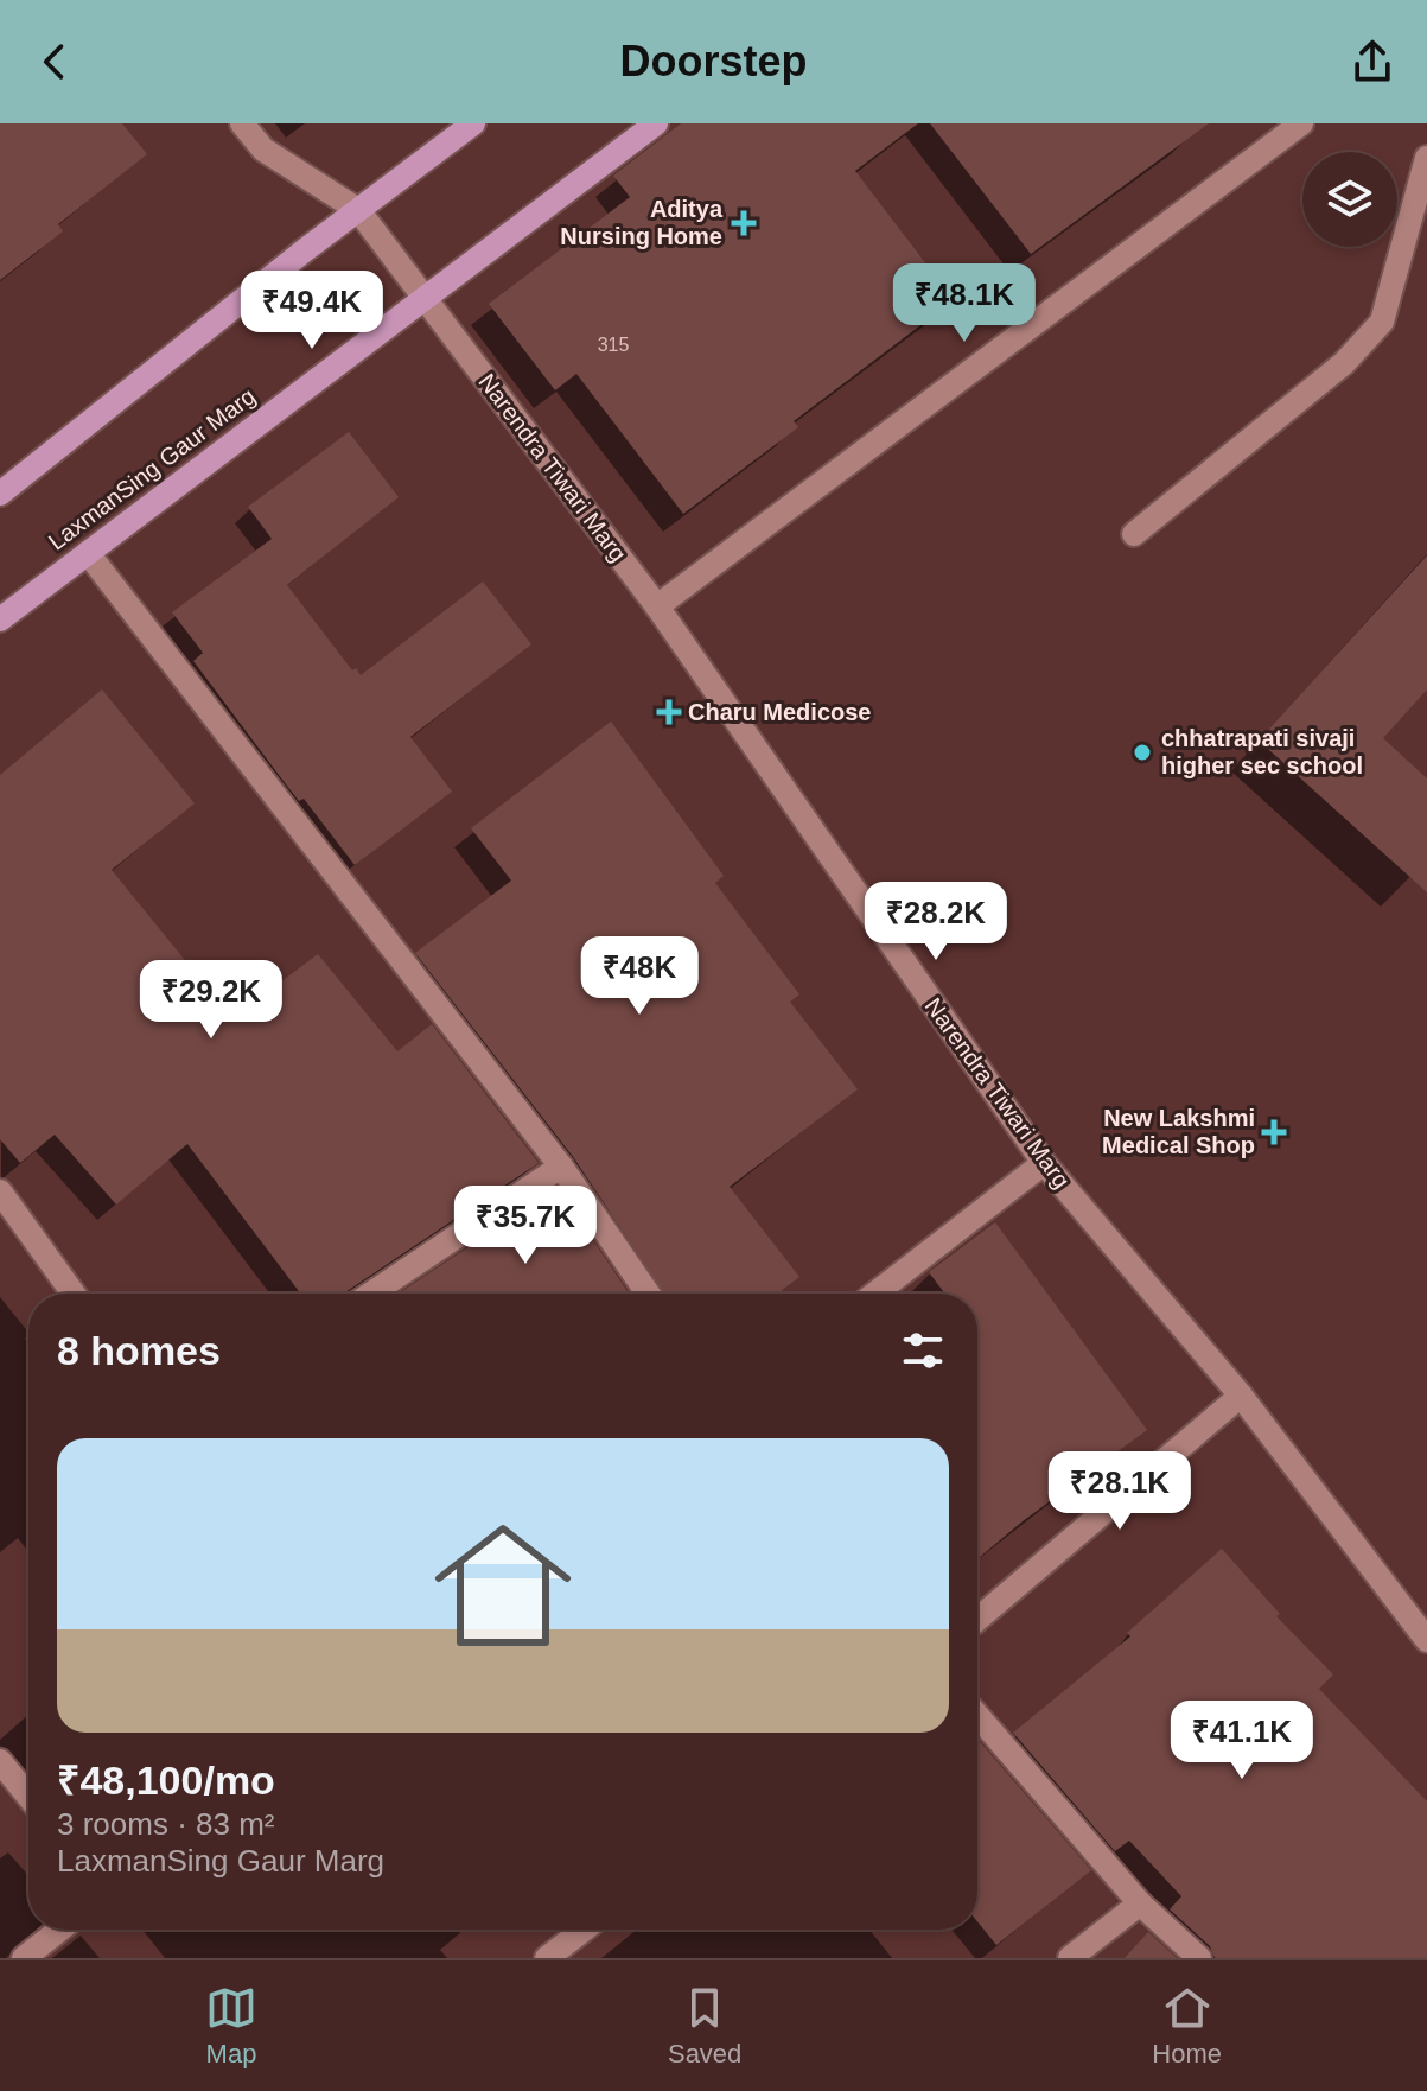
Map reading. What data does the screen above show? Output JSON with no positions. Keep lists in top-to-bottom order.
{
  "streets": {
    "main road": ["LaxmanSing Gaur Marg"],
    "street": ["Narendra Tiwari Marg"]
  },
  "crossings": [
    ["Narendra Tiwari Marg", "LaxmanSing Gaur Marg"]
  ],
  "places": {
    "health": ["Aditya Nursing Home", "Charu Medicose", "New Lakshmi Medical Shop"],
    "other": ["chhatrapati sivaji higher sec school"]
  },
  "house_numbers": ["315"],
  "page": {
    "header": "Doorstep",
    "price": [
      "₹48.1K",
      "₹49.4K",
      "₹28.2K",
      "₹48K",
      "₹29.2K",
      "₹35.7K",
      "₹28.1K",
      "₹41.1K"
    ],
    "heading": "8 homes",
    "list": [
      {
        "name": "₹48,100/mo",
        "note": "3 rooms · 83 m² · LaxmanSing Gaur Marg"
      }
    ],
    "tabs": ["Map", "Saved", "Home"]
  }
}
